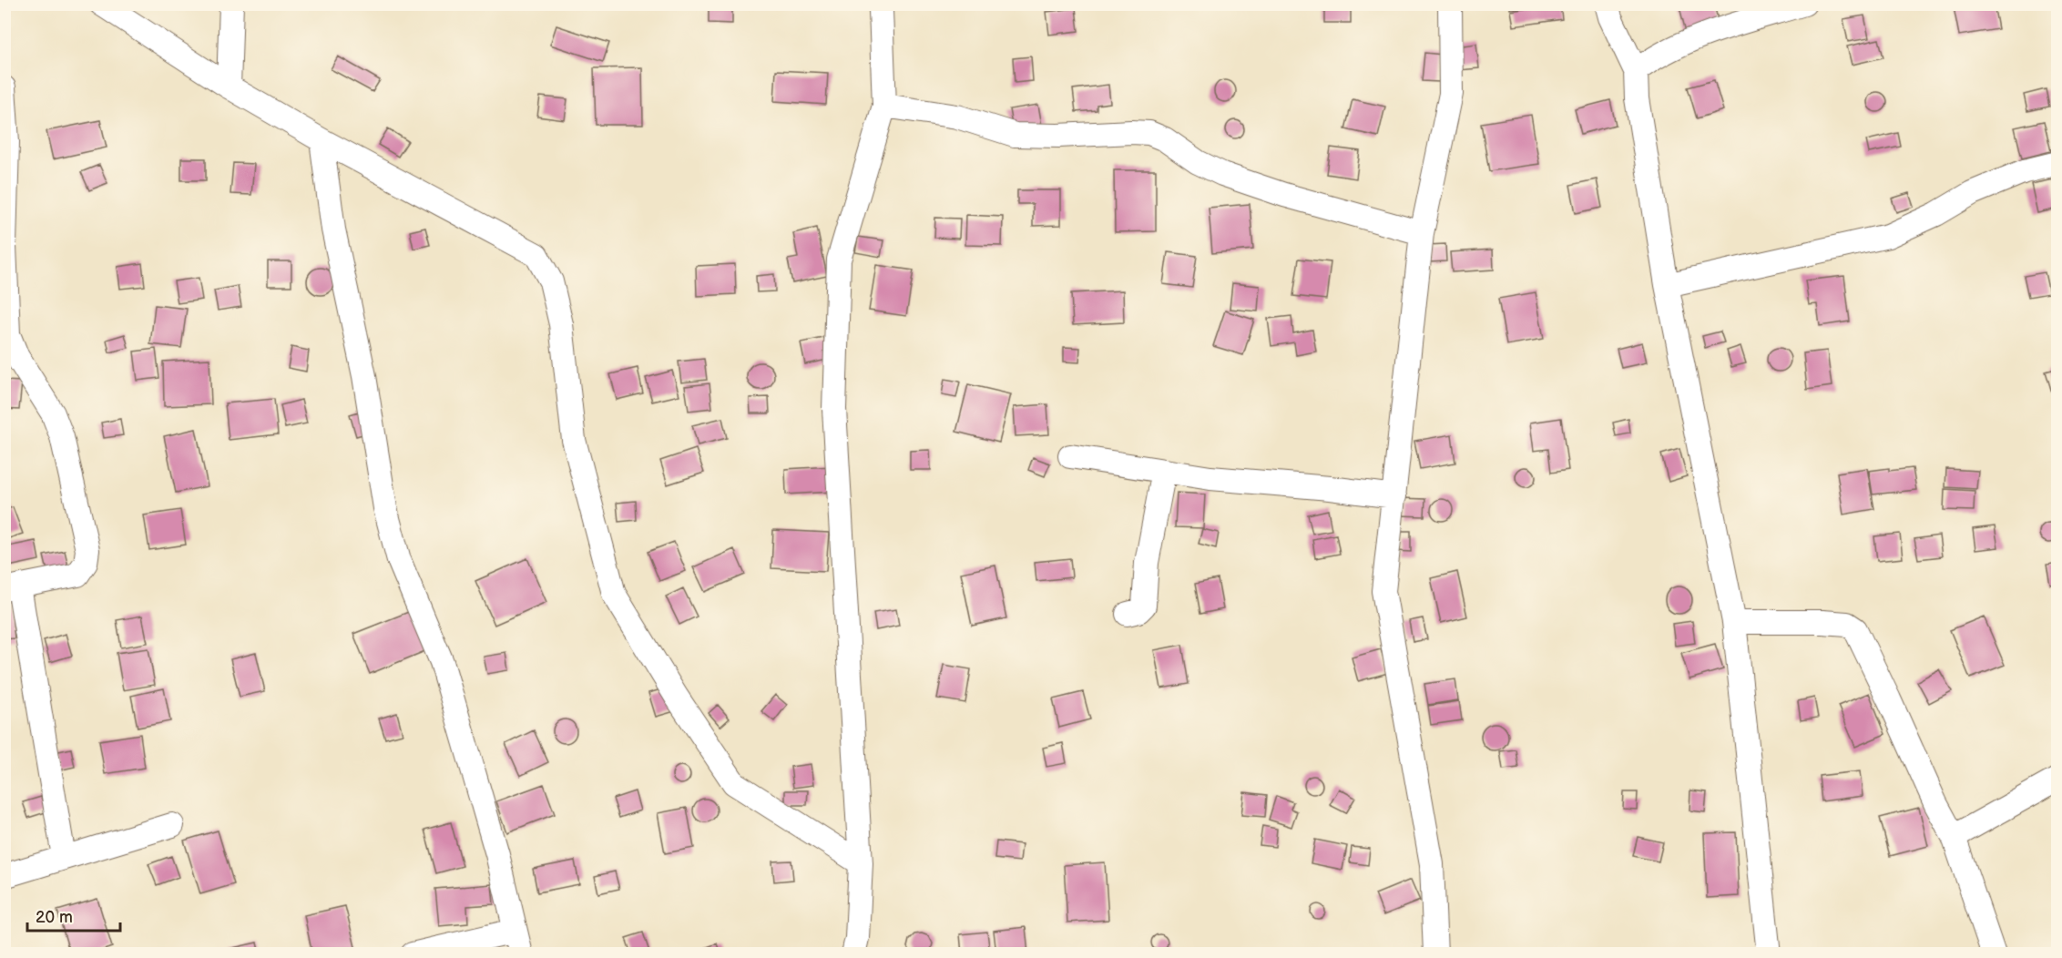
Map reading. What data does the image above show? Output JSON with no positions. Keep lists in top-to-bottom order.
{
  "scale_bar": "20 m"
}
